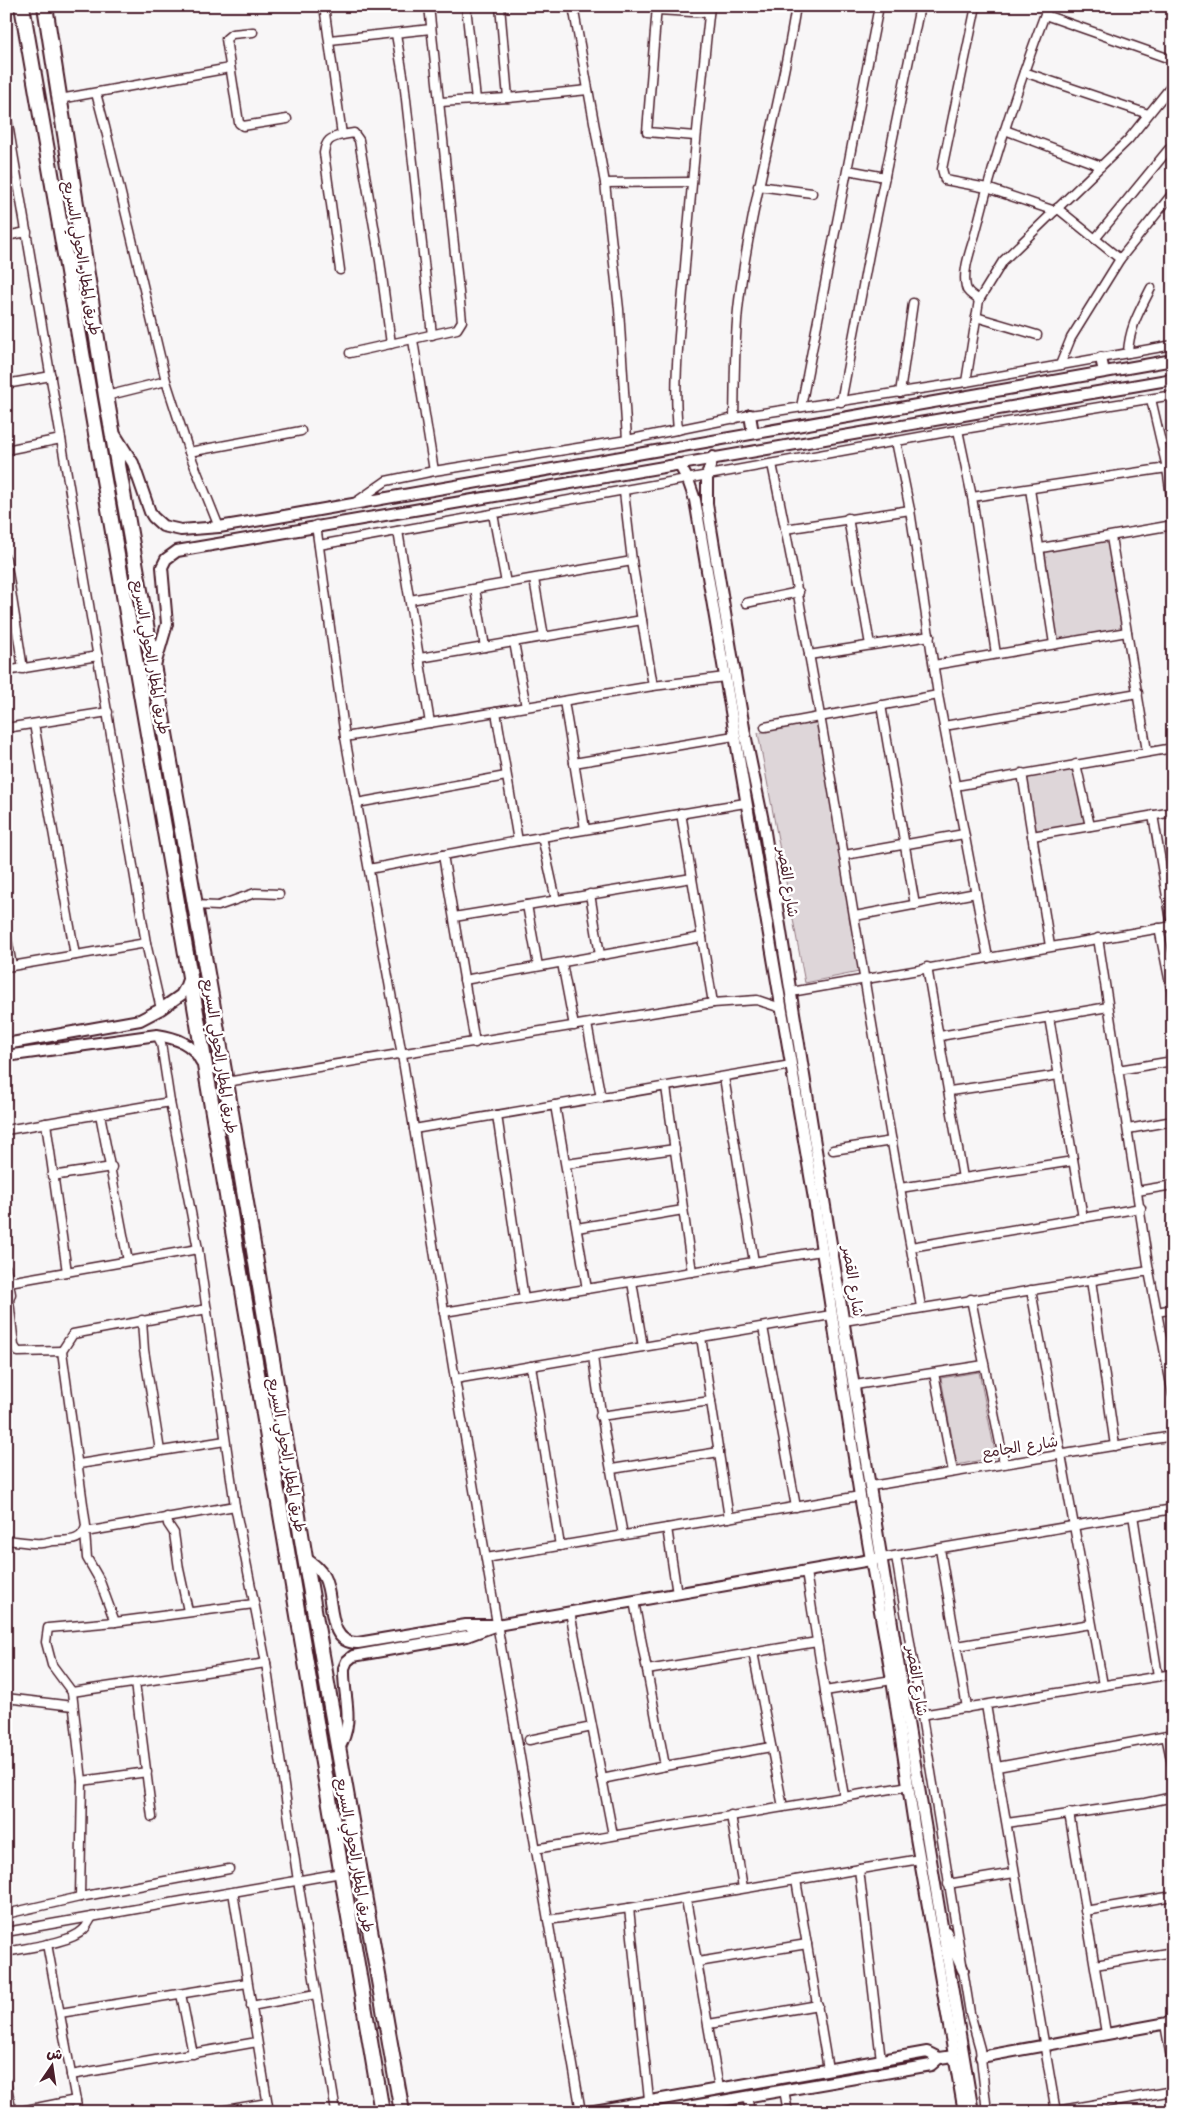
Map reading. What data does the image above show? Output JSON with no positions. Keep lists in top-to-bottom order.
{
  "streets": {
    "highway": ["طريق المطار الحولي السريع"],
    "street": ["شارع القصر", "شارع الجامع"]
  },
  "crossings": [
    ["شارع القصر", "شارع الجامع"]
  ],
  "north": "top"
}
